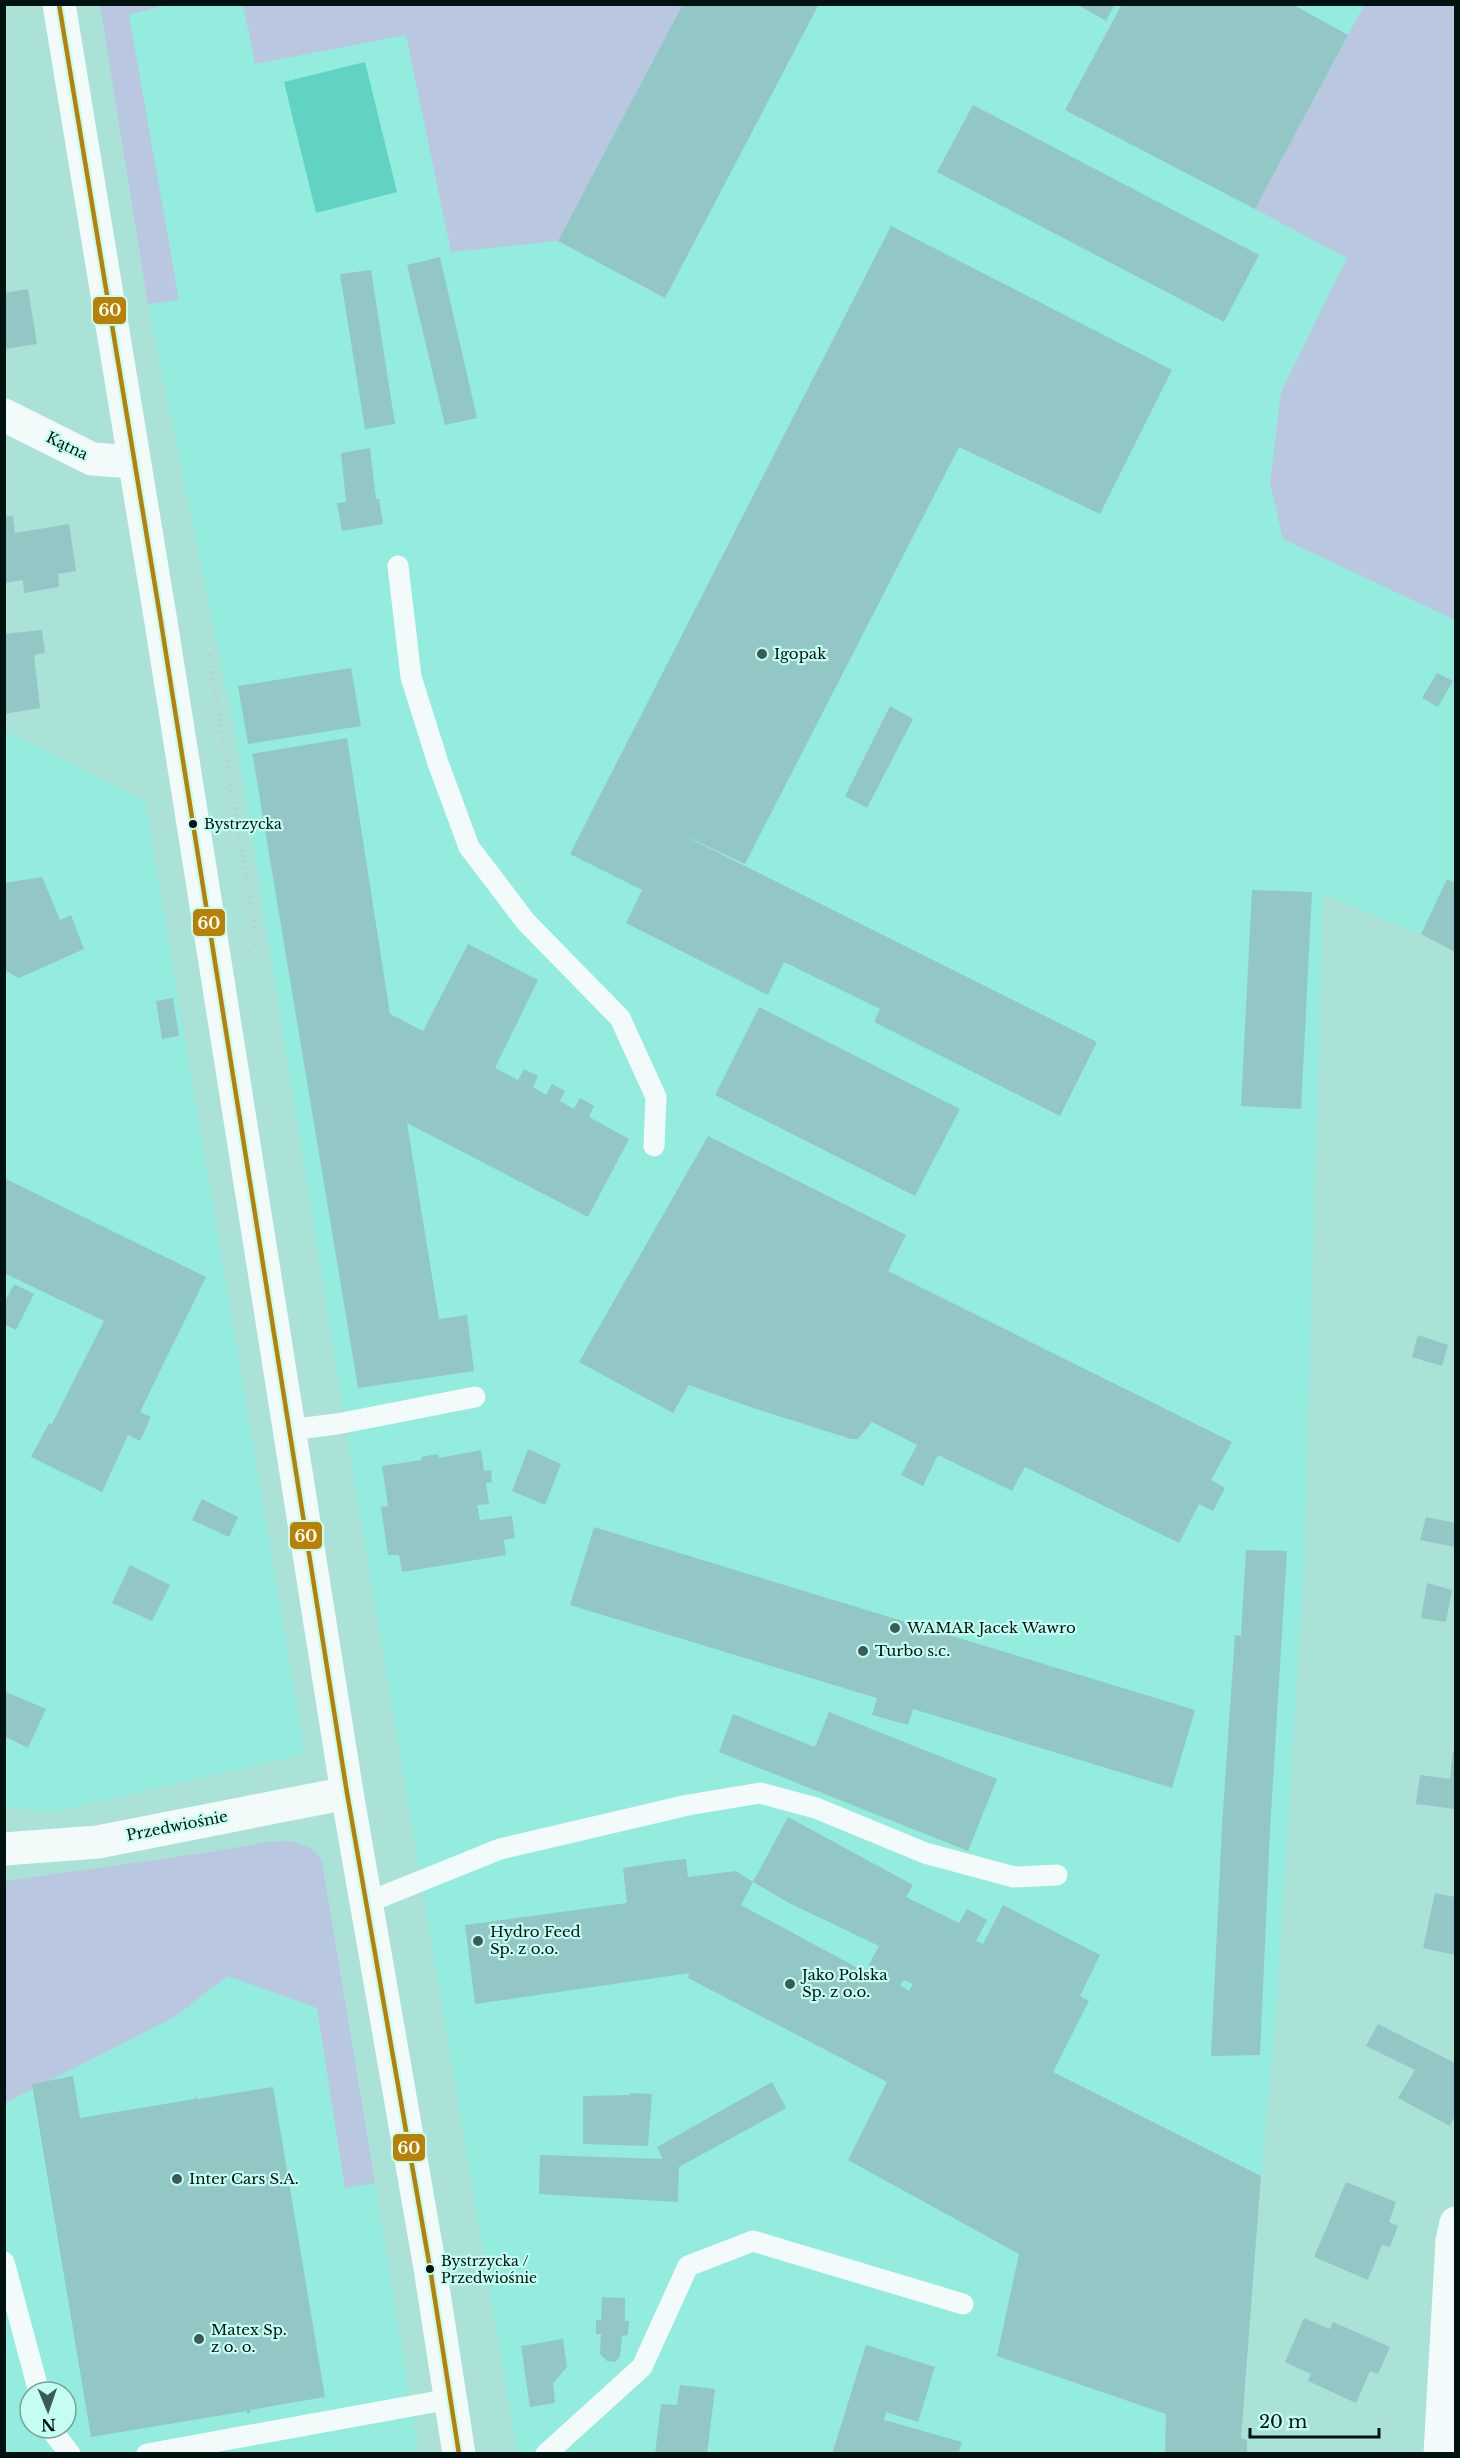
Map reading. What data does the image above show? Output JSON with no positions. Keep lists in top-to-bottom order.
{
  "streets": {
    "street": ["Kątna", "Przedwiośnie"]
  },
  "places": [
    "Igopak",
    "Bystrzycka",
    "WAMAR Jacek Wawro",
    "Turbo s.c.",
    "Hydro Feed Sp. z o.o.",
    "Jako Polska Sp. z o.o.",
    "Inter Cars S.A.",
    "Bystrzycka / Przedwiośnie",
    "Matex Sp. z o. o."
  ],
  "lines": ["transit line 60"],
  "scale_bar": "20 m",
  "north": "bottom"
}
